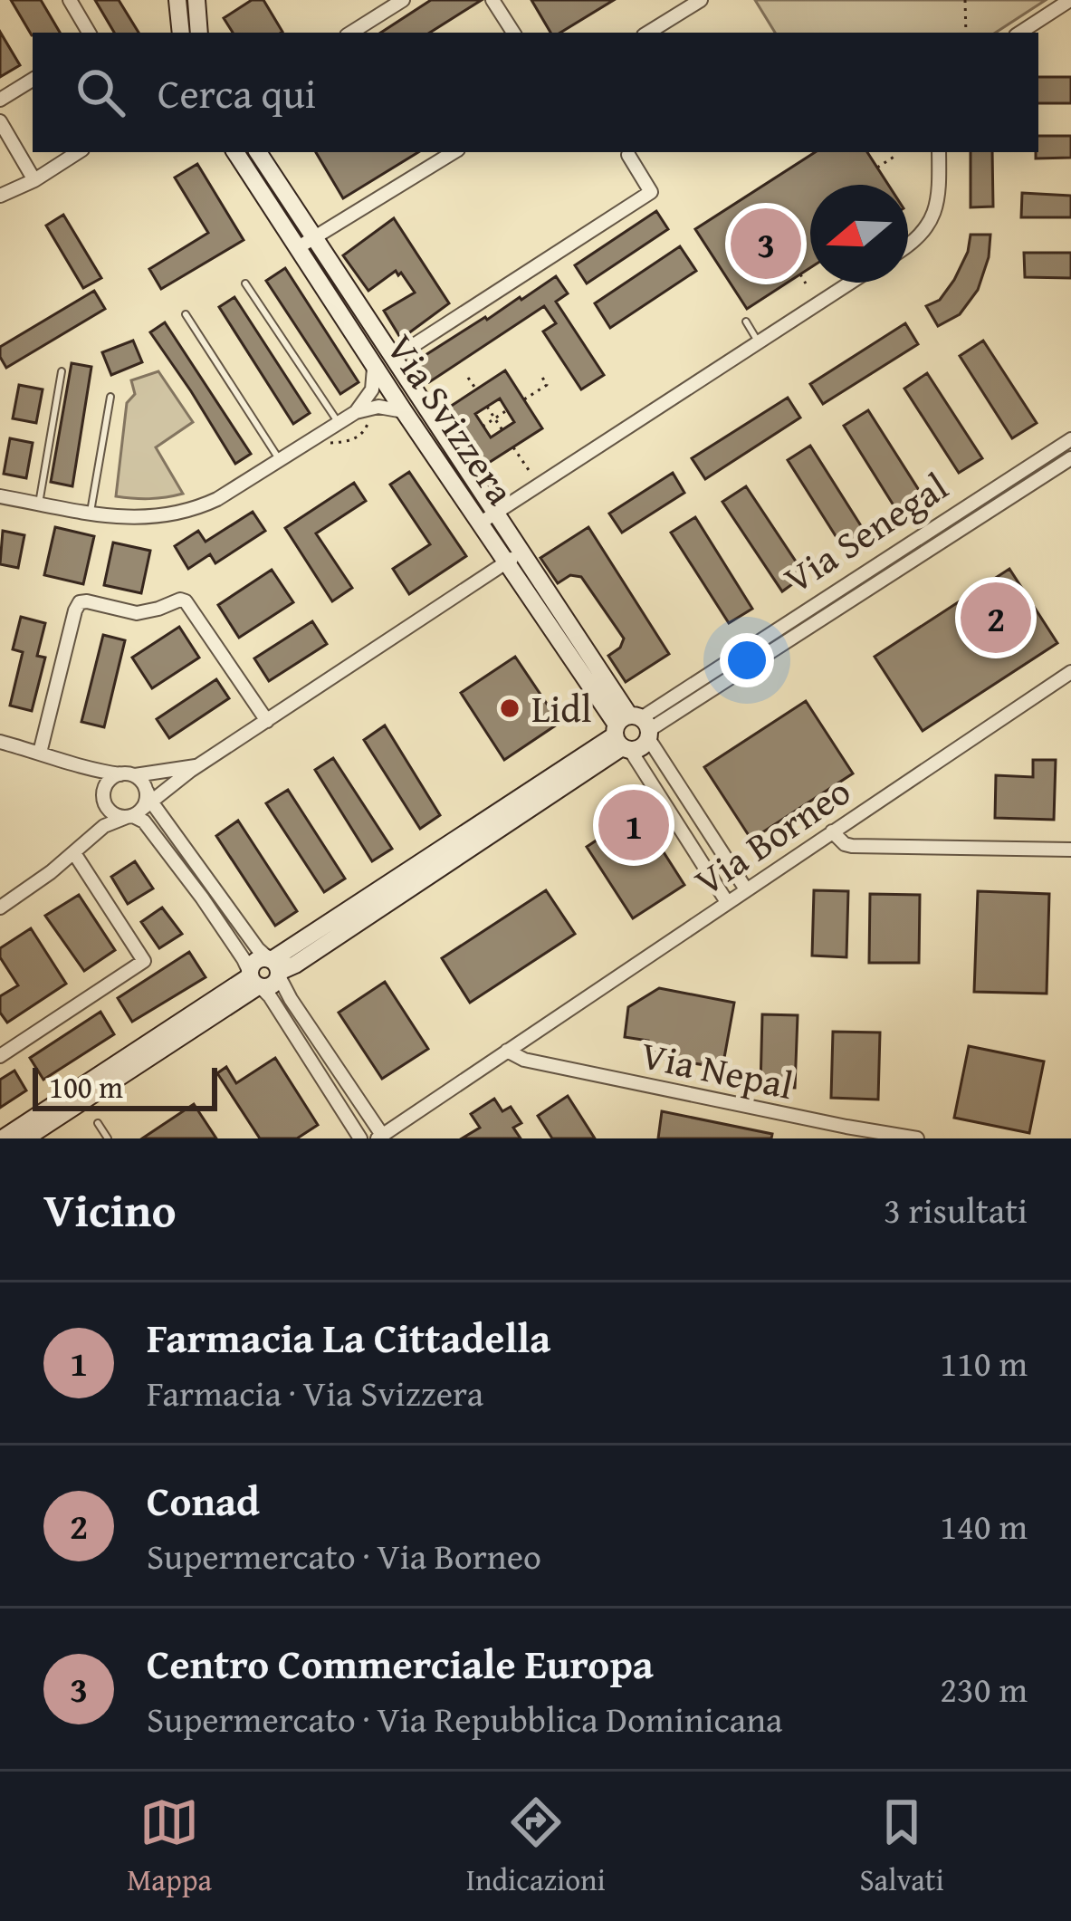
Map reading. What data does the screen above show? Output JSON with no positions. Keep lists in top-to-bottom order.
{
  "streets": {
    "main road": ["Via Svizzera", "Via Senegal"],
    "street": ["Via Borneo", "Via Nepal"]
  },
  "crossings": [
    ["Via Svizzera", "Via Senegal"],
    ["Via Svizzera", "Via Borneo"],
    ["Via Borneo", "Via Nepal"]
  ],
  "places": ["Lidl"],
  "scale_bar": "100 m",
  "north": "left",
  "page": {
    "search": "Cerca qui",
    "pins": ["3", "2", "1"],
    "scale": "100 m",
    "heading": ["Vicino", "3 risultati"],
    "list": [
      {
        "mark": "1",
        "name": "Farmacia La Cittadella",
        "note": "Farmacia · Via Svizzera",
        "value": "110 m"
      },
      {
        "mark": "2",
        "name": "Conad",
        "note": "Supermercato · Via Borneo",
        "value": "140 m"
      },
      {
        "mark": "3",
        "name": "Centro Commerciale Europa",
        "note": "Supermercato · Via Repubblica Dominicana",
        "value": "230 m"
      }
    ],
    "nav": ["Mappa", "Indicazioni", "Salvati"]
  }
}
